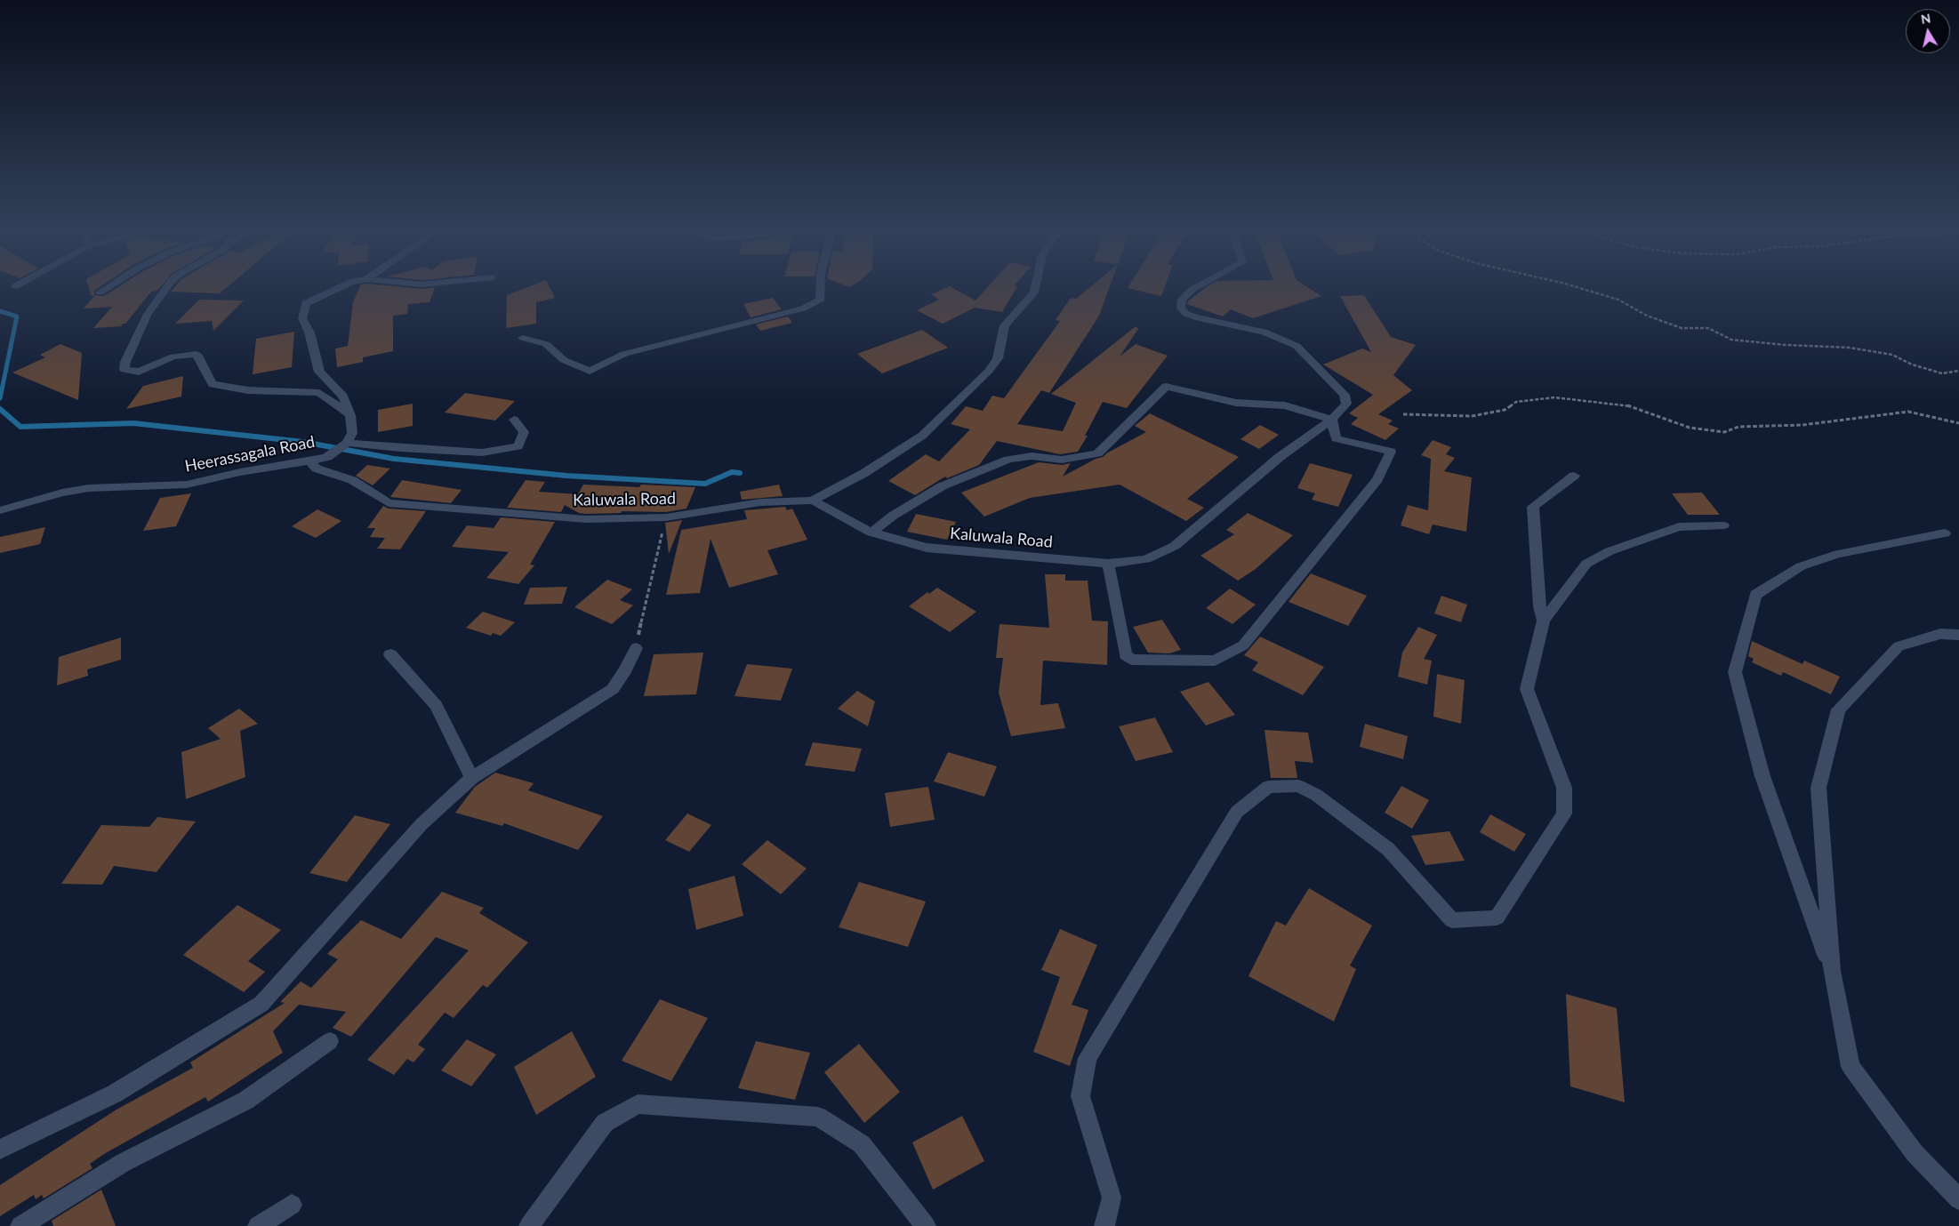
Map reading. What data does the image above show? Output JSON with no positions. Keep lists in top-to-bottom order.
{
  "streets": {
    "street": ["Heerassagala Road", "Kaluwala Road"]
  },
  "crossings": [
    ["Heerassagala Road", "Kaluwala Road"]
  ],
  "north": "top"
}
